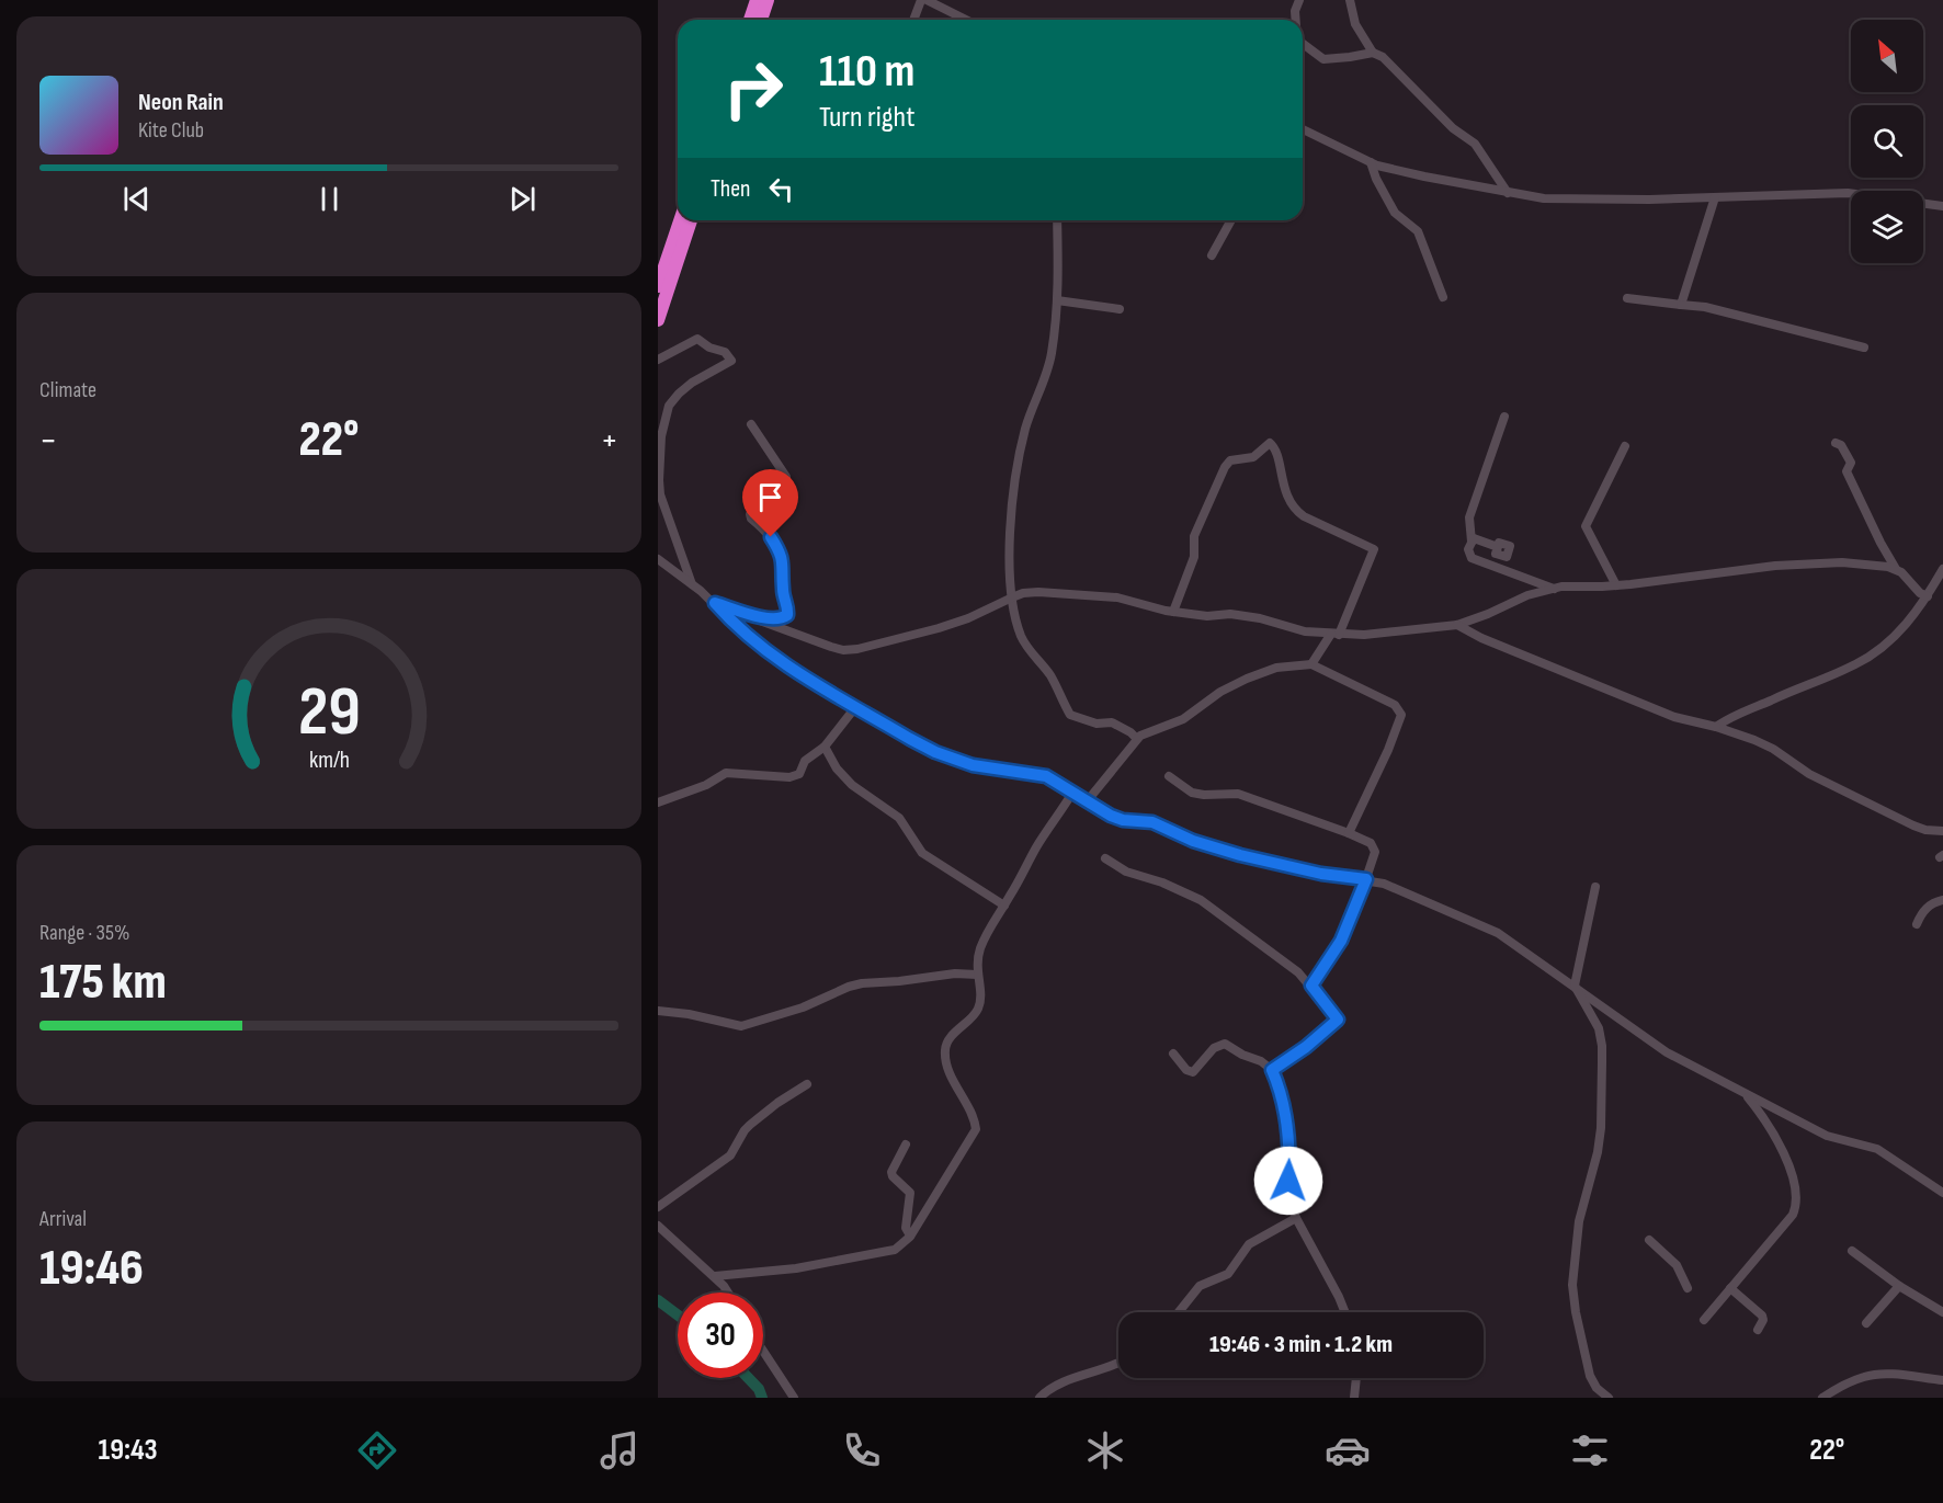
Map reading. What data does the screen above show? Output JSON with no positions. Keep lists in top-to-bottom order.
{
  "north": "top left",
  "page": {
    "turn": ["110 m", "Turn right"],
    "song": ["Neon Rain", "Kite Club"],
    "then": "Then",
    "tile": [
      "Climate",
      ["Range · 35%", "175 km"],
      ["Arrival", "19:46"]
    ],
    "heat": ["−", "22°", "+"],
    "limit": "30",
    "trip": "19:46 · 3 min · 1.2 km",
    "tabs": ["19:43", "22°"],
    "gauge": ["29", "km/h"]
  }
}
